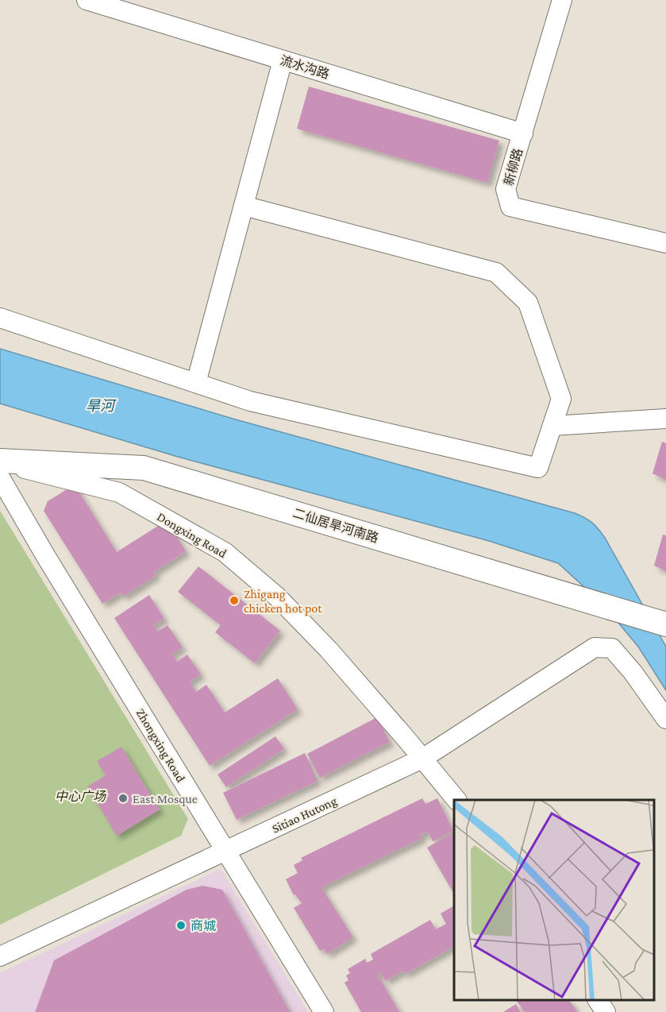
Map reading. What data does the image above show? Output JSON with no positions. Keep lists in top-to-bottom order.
{
  "streets": {
    "street": [
      "流水沟路",
      "新柳路",
      "二仙居旱河南路",
      "Dongxing Road",
      "Zhongxing Road",
      "Sitiao Hutong"
    ]
  },
  "crossings": [
    ["流水沟路", "新柳路"],
    ["二仙居旱河南路", "Dongxing Road"],
    ["Dongxing Road", "Sitiao Hutong"],
    ["Zhongxing Road", "Sitiao Hutong"]
  ],
  "water": ["旱河"],
  "parks": ["中心广场"],
  "places": ["Zhigang chicken hot pot", "East Mosque", "商城"]
}
